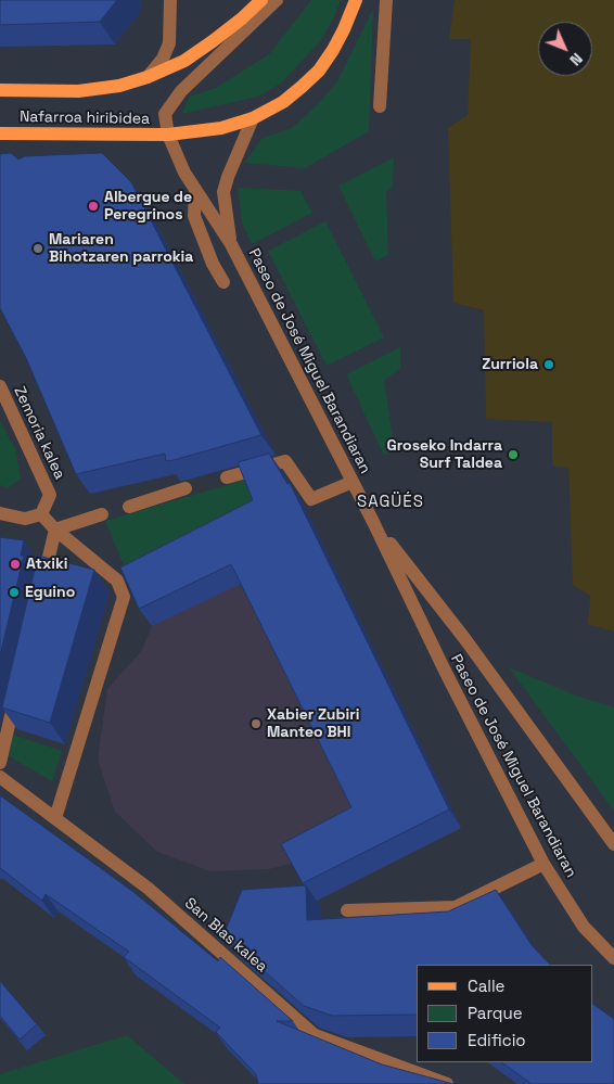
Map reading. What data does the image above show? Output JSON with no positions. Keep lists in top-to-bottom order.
{
  "streets": {
    "main road": ["Nafarroa hiribidea"],
    "street": ["Paseo de José Miguel Barandiaran", "Zemoria kalea", "San Blas kalea"]
  },
  "crossings": [
    ["Nafarroa hiribidea", "Paseo de José Miguel Barandiaran"]
  ],
  "districts": ["SAGÜÉS"],
  "places": [
    "Albergue de Peregrinos",
    "Mariaren Bihotzaren parrokia",
    "Zurriola",
    "Groseko Indarra Surf Taldea",
    "Atxiki",
    "Eguino",
    "Xabier Zubiri Manteo BHI"
  ],
  "legend": ["Calle", "Parque", "Edificio"],
  "north": "bottom right"
}
